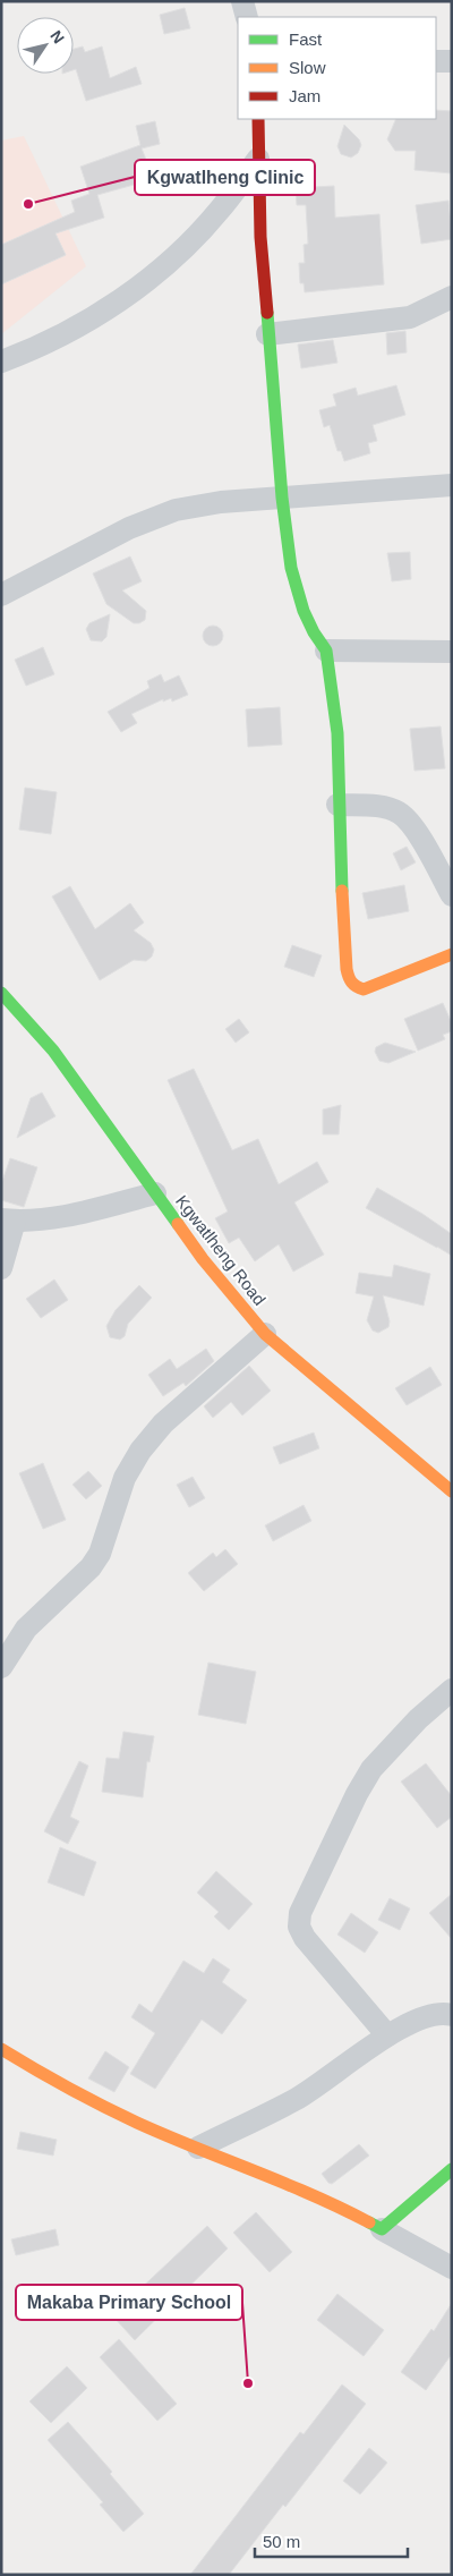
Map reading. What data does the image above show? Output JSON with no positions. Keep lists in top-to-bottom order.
{
  "streets": {
    "street": ["Kgwatlheng Road"]
  },
  "places": ["Kgwatlheng Clinic", "Makaba Primary School"],
  "legend": ["Fast", "Slow", "Jam"],
  "scale_bar": "50 m",
  "north": "top right"
}
